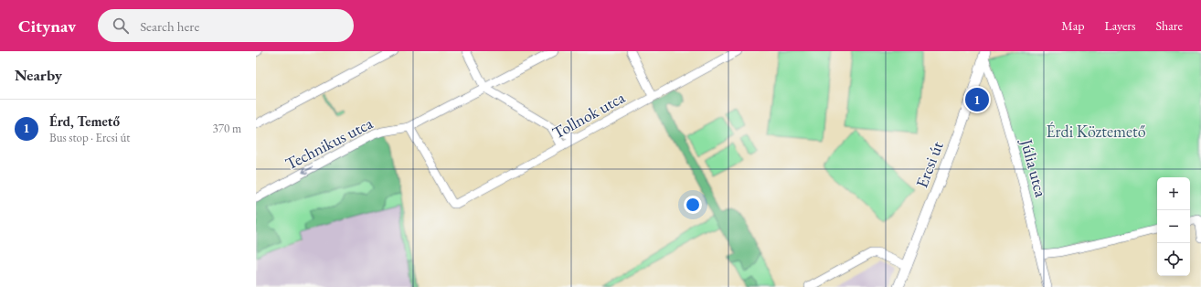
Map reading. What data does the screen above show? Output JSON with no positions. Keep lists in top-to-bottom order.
{
  "streets": {
    "main road": ["Ercsi út"],
    "street": ["Tollnok utca", "Technikus utca", "Júlia utca"]
  },
  "crossings": [
    ["Tollnok utca", "Technikus utca"],
    ["Ercsi út", "Júlia utca"]
  ],
  "parks": ["Érdi Köztemető"],
  "page": {
    "header": "Citynav",
    "search": "Search here",
    "nav": ["Map", "Layers", "Share"],
    "heading": "Nearby",
    "pins": "1",
    "list": [
      {
        "mark": "1",
        "name": "Érd, Temető",
        "note": "Bus stop · Ercsi út",
        "value": "370 m"
      }
    ],
    "map_buttons": ["+", "−"]
  }
}
